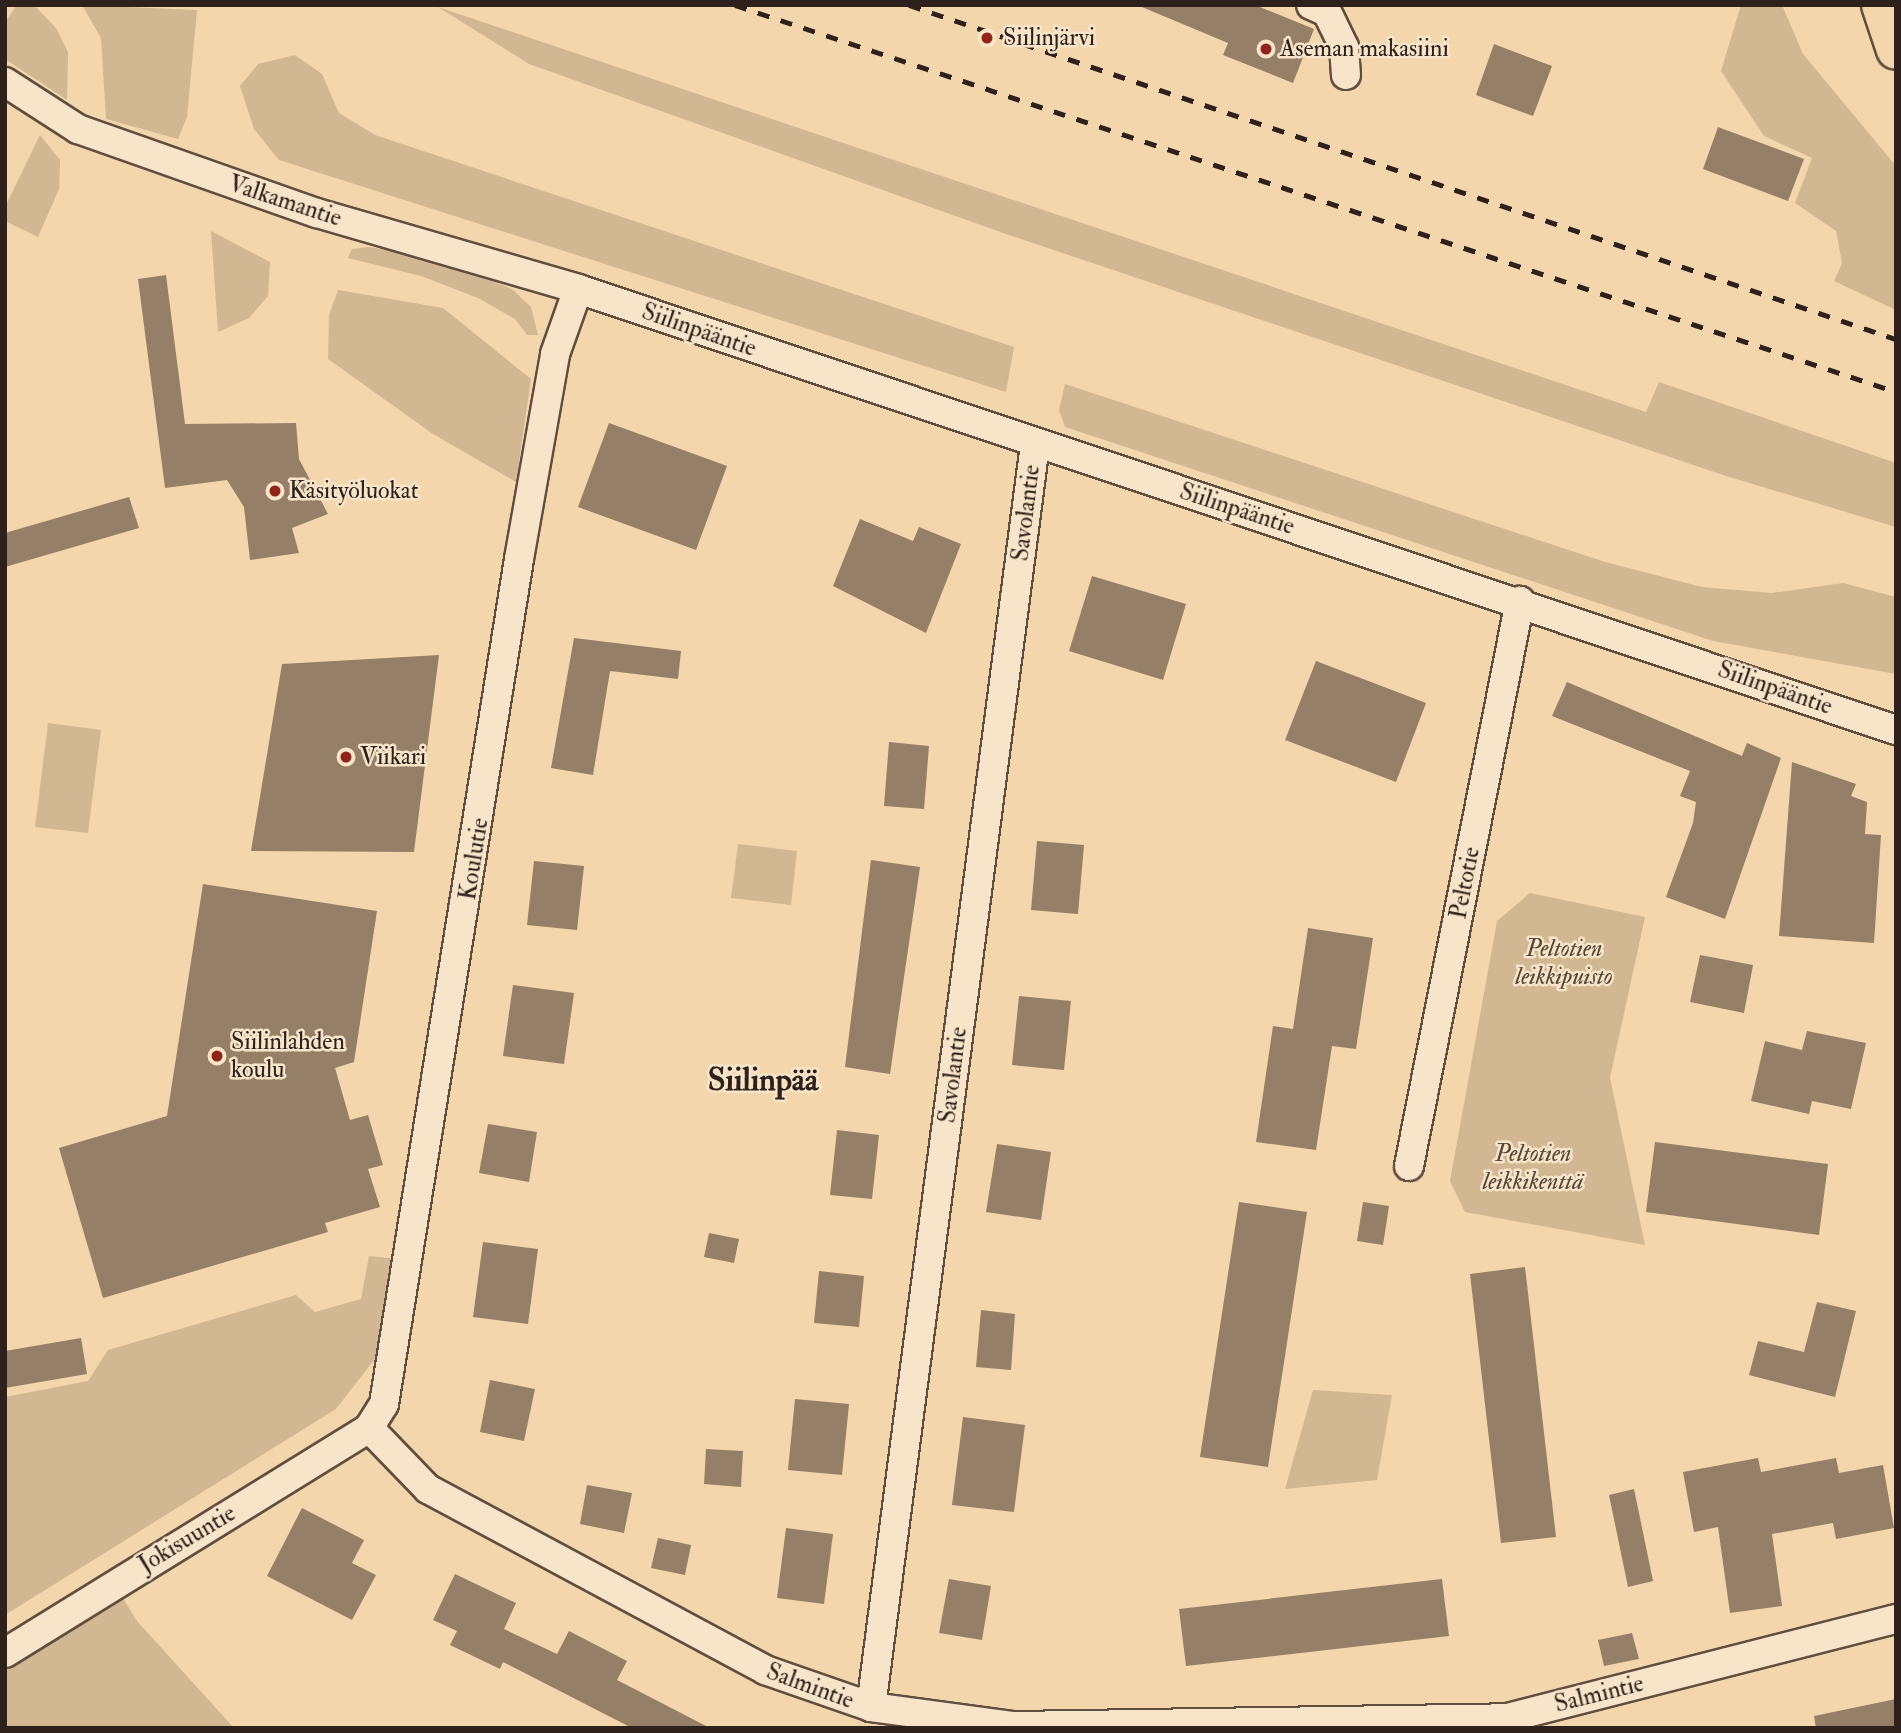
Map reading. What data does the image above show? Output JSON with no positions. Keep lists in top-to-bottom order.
{
  "streets": {
    "street": [
      "Valkamantie",
      "Siilinpääntie",
      "Savolantie",
      "Koulutie",
      "Peltotie",
      "Jokisuuntie",
      "Salmintie"
    ]
  },
  "crossings": [
    ["Valkamantie", "Siilinpääntie"],
    ["Valkamantie", "Koulutie"],
    ["Siilinpääntie", "Savolantie"],
    ["Siilinpääntie", "Koulutie"],
    ["Siilinpääntie", "Peltotie"],
    ["Savolantie", "Salmintie"],
    ["Koulutie", "Jokisuuntie"],
    ["Koulutie", "Salmintie"],
    ["Jokisuuntie", "Salmintie"]
  ],
  "districts": ["Siilinpää"],
  "parks": ["Peltotien leikkipuisto", "Peltotien leikkikenttä"],
  "places": [
    "Siilinjärvi",
    "Aseman makasiini",
    "Käsityöluokat",
    "Viikari",
    "Siilinlahden koulu"
  ]
}
